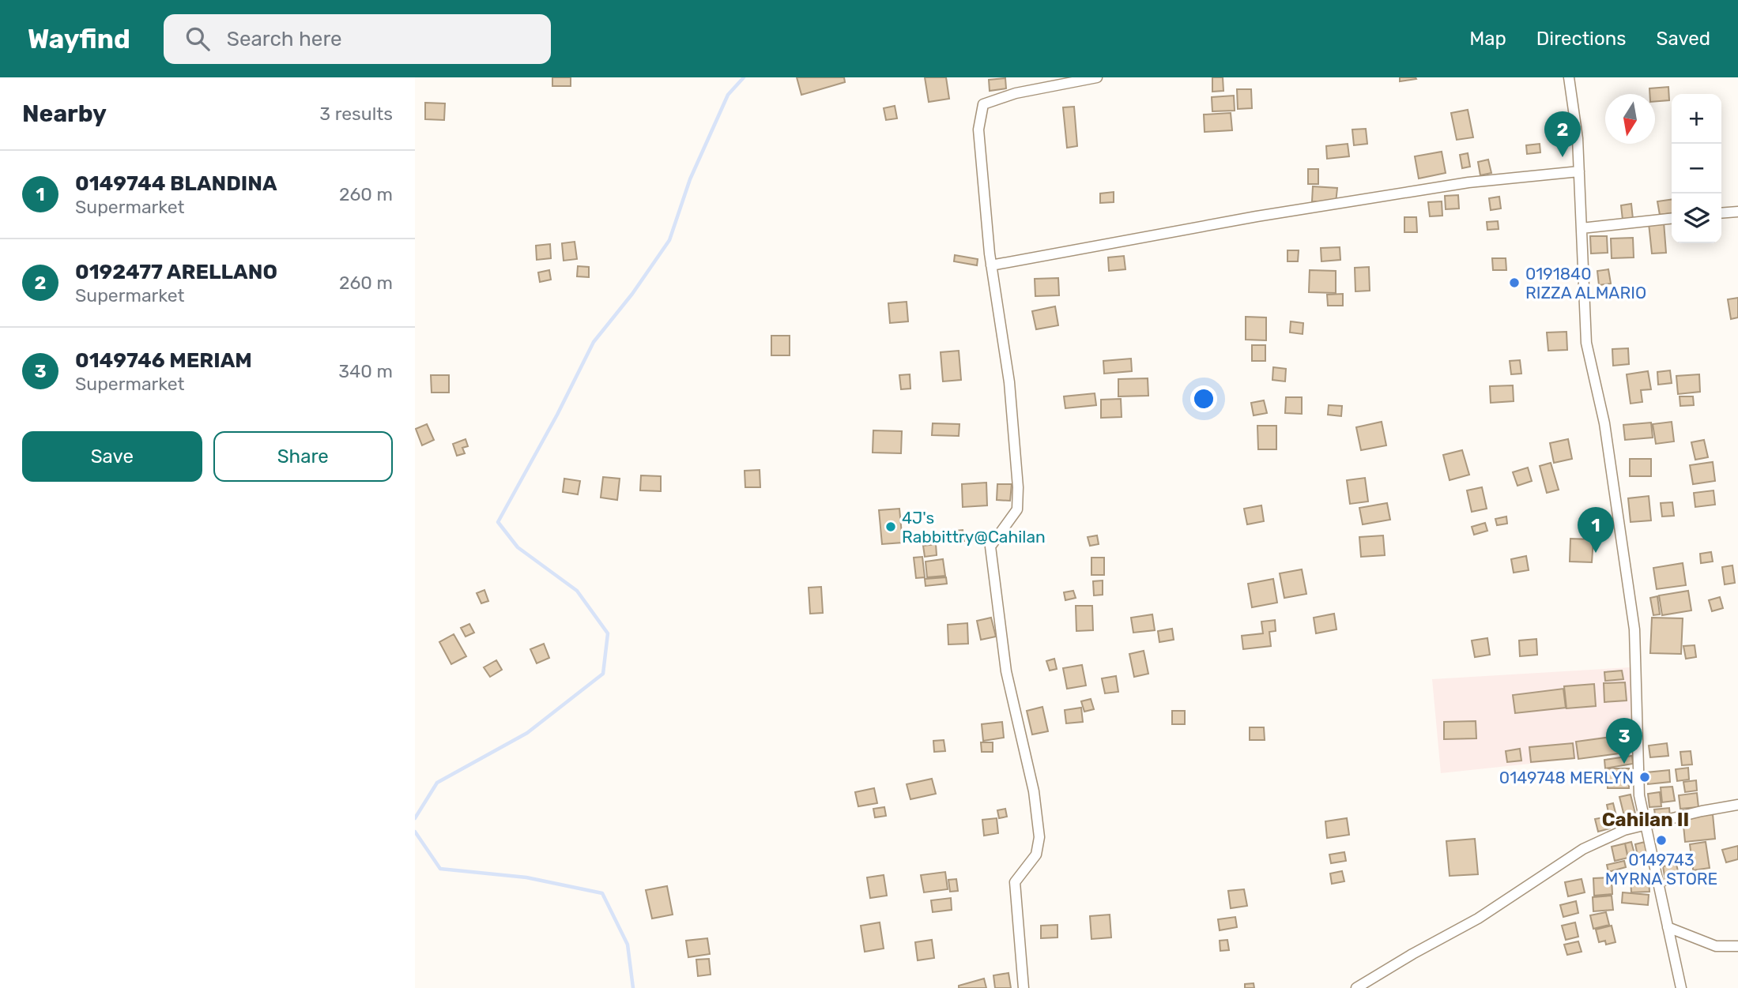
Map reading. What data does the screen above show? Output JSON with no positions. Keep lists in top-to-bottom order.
{
  "districts": ["Cahilan II"],
  "places": [
    "0191840 RIZZA ALMARIO",
    "4J's Rabbittry@Cahilan",
    "0149748 MERLYN",
    "0149743 MYRNA STORE"
  ],
  "north": "bottom",
  "page": {
    "header": "Wayfind",
    "search": "Search here",
    "nav": ["Map", "Directions", "Saved"],
    "heading": ["Nearby", "3 results"],
    "map_buttons": ["+", "−"],
    "pins": ["2", "1", "3"],
    "list": [
      {
        "mark": "1",
        "name": "0149744 BLANDINA",
        "note": "Supermarket",
        "value": "260 m"
      },
      {
        "mark": "2",
        "name": "0192477 ARELLANO",
        "note": "Supermarket",
        "value": "260 m"
      },
      {
        "mark": "3",
        "name": "0149746 MERIAM",
        "note": "Supermarket",
        "value": "340 m"
      }
    ],
    "buttons": ["Save", "Share"]
  }
}
